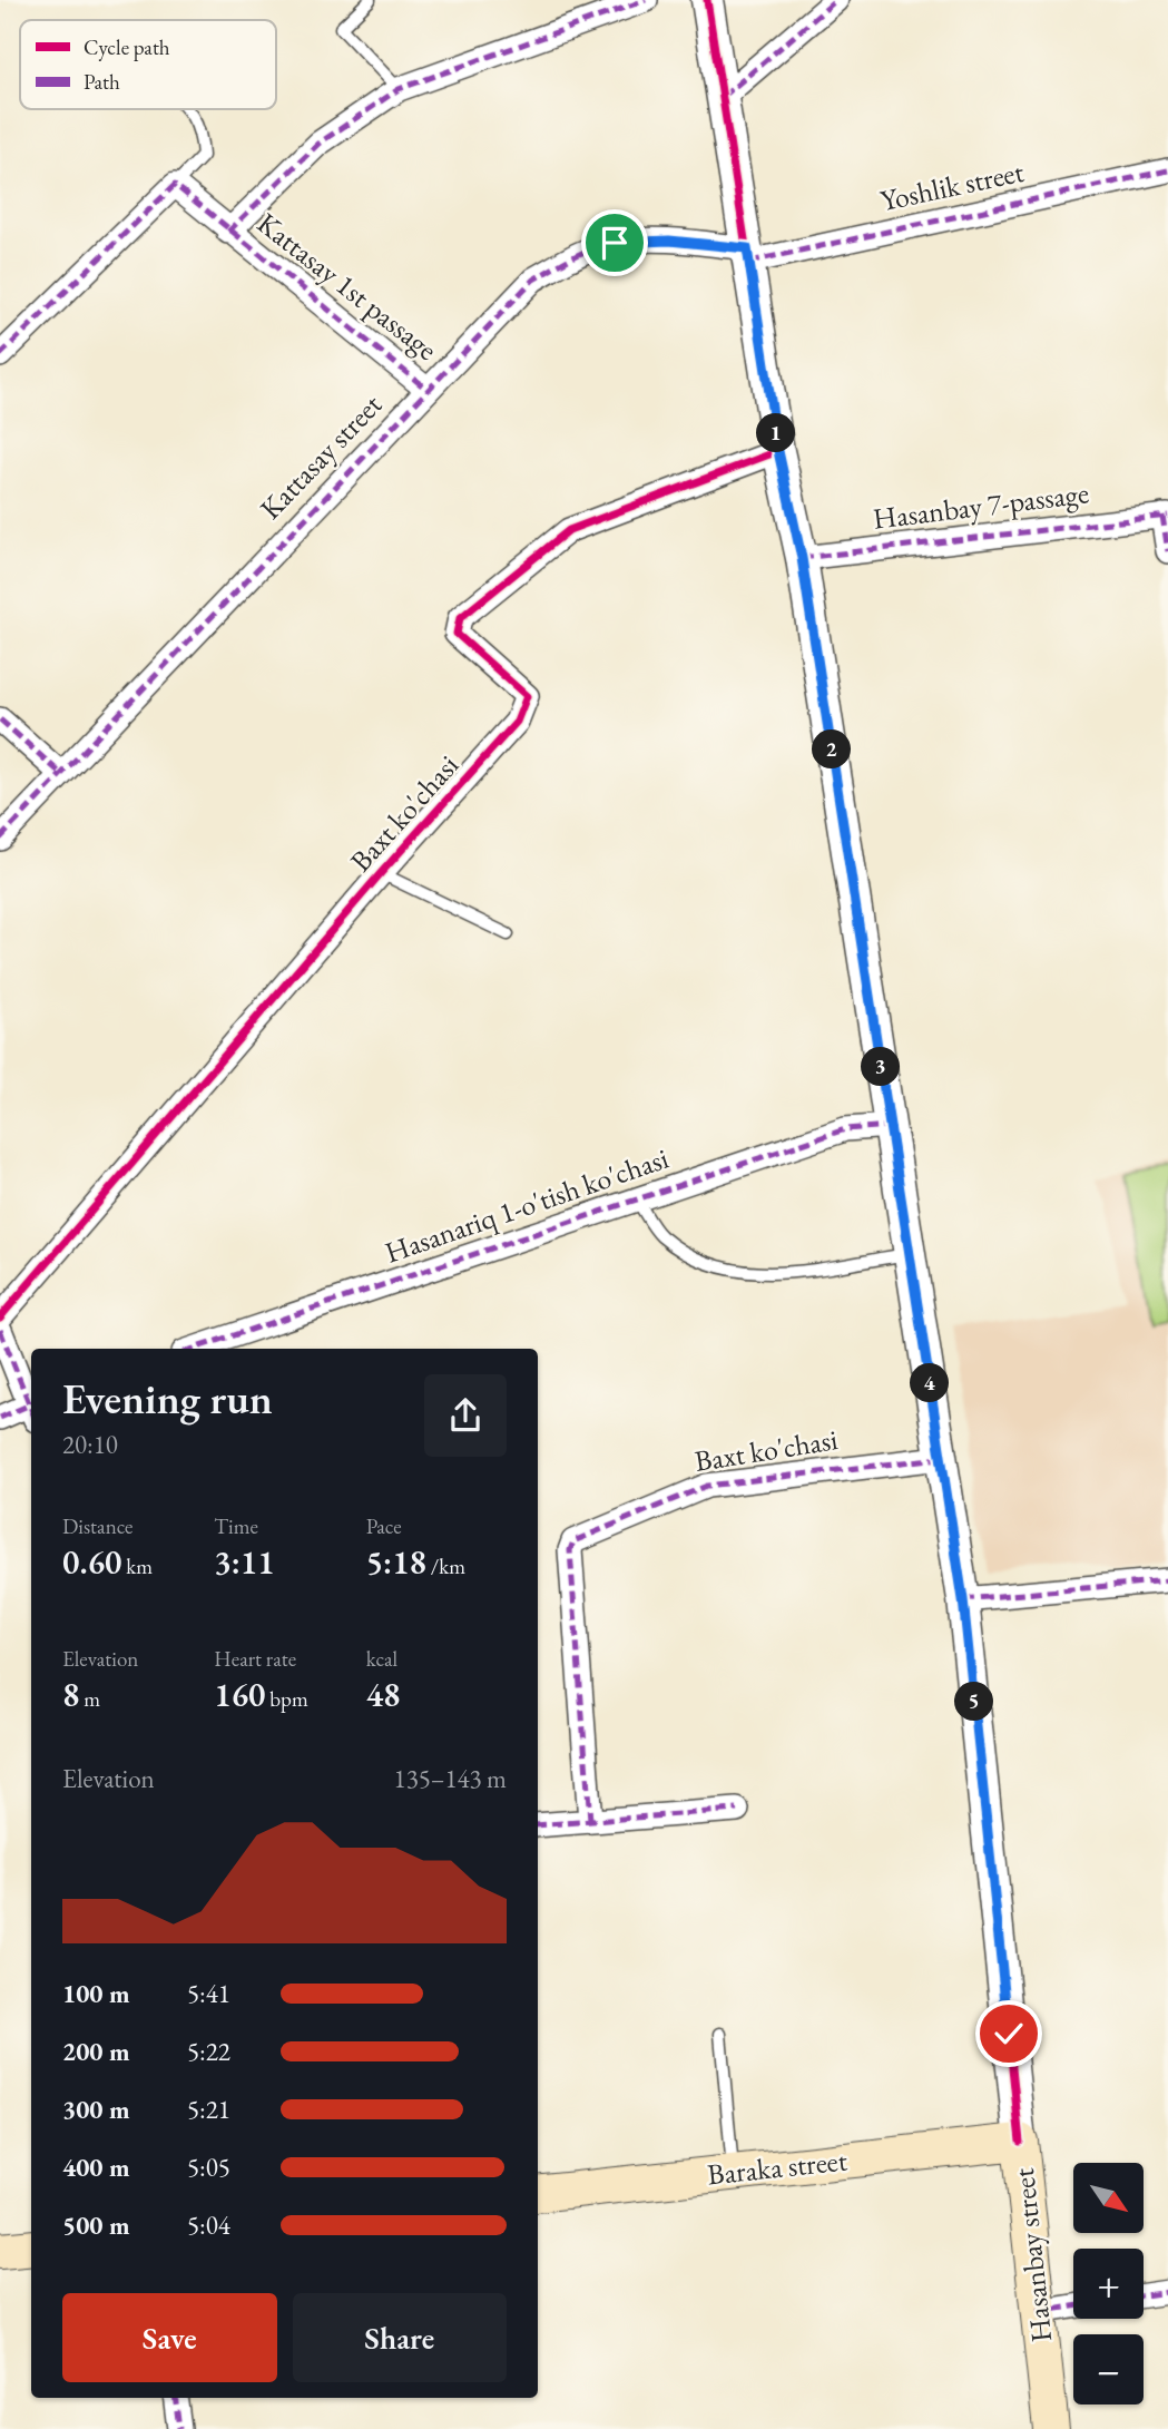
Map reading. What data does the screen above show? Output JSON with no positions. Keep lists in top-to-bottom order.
{
  "streets": {
    "main road": ["Baraka street", "Hasanbay street"],
    "street": [
      "Yoshlik street",
      "Kattasay 1st passage",
      "Kattasay street",
      "Hasanbay 7-passage",
      "Baxt ko'chasi",
      "Hasanariq 1-o'tish ko'chasi"
    ]
  },
  "crossings": [
    ["Yoshlik street", "Kattasay street"],
    ["Yoshlik street", "Hasanbay street"],
    ["Kattasay 1st passage", "Kattasay street"],
    ["Kattasay street", "Hasanbay street"],
    ["Hasanbay 7-passage", "Hasanbay street"],
    ["Baxt ko'chasi", "Hasanbay street"],
    ["Hasanariq 1-o'tish ko'chasi", "Hasanbay street"],
    ["Baraka street", "Hasanbay street"]
  ],
  "legend": ["Cycle path", "Path"],
  "north": "bottom right",
  "page": {
    "pins": [
      "1",
      "2",
      "3",
      "4",
      "5"
    ],
    "heading": ["Evening run", "20:10"],
    "stats": [
      ["Distance", "0.60 km"],
      ["Time", "3:11"],
      ["Pace", "5:18 /km"],
      ["Elevation", "8 m"],
      ["Heart rate", "160 bpm"],
      ["kcal", "48"]
    ],
    "chart": ["Elevation", "135–143 m"],
    "list": [
      {
        "name": "100 m",
        "note": "5:41"
      },
      {
        "name": "200 m",
        "note": "5:22"
      },
      {
        "name": "300 m",
        "note": "5:21"
      },
      {
        "name": "400 m",
        "note": "5:05"
      },
      {
        "name": "500 m",
        "note": "5:04"
      }
    ],
    "map_buttons": ["+", "−"],
    "buttons": ["Save", "Share"]
  }
}
